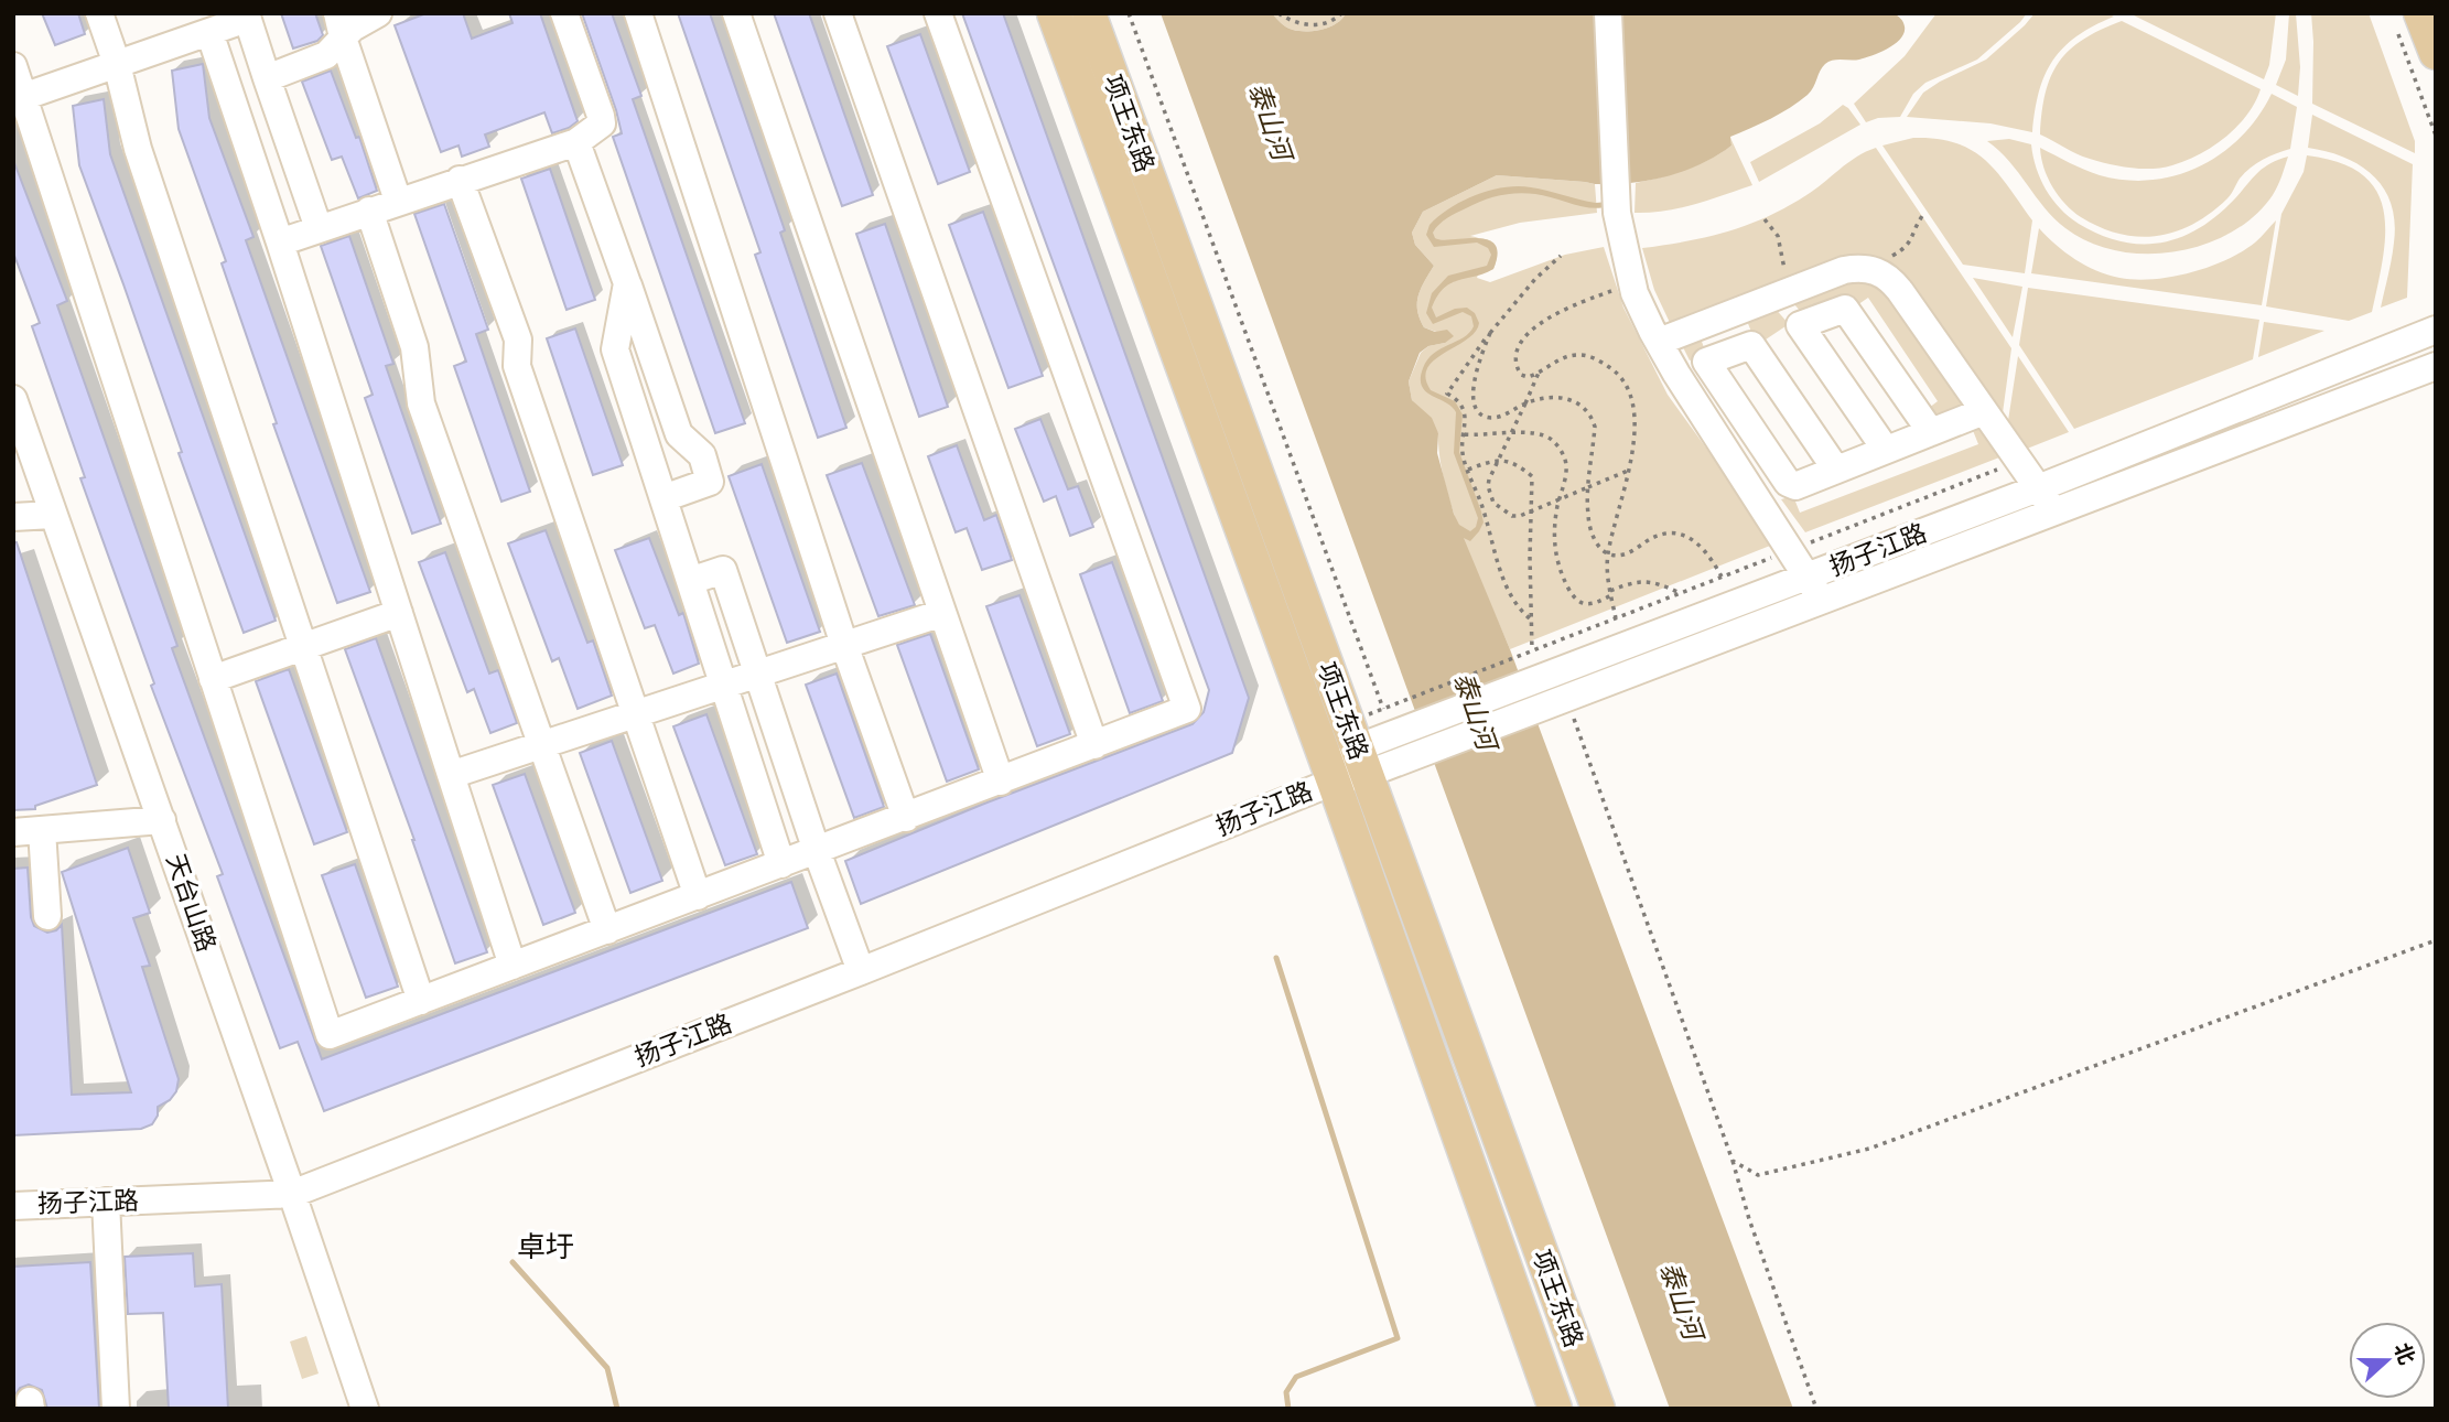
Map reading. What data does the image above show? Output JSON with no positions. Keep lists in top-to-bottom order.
{
  "streets": {
    "main road": ["项王东路"],
    "street": ["扬子江路", "天台山路"]
  },
  "crossings": [
    ["项王东路", "扬子江路"],
    ["扬子江路", "天台山路"]
  ],
  "districts": ["卓圩"],
  "water": ["泰山河"],
  "north": "right"
}
